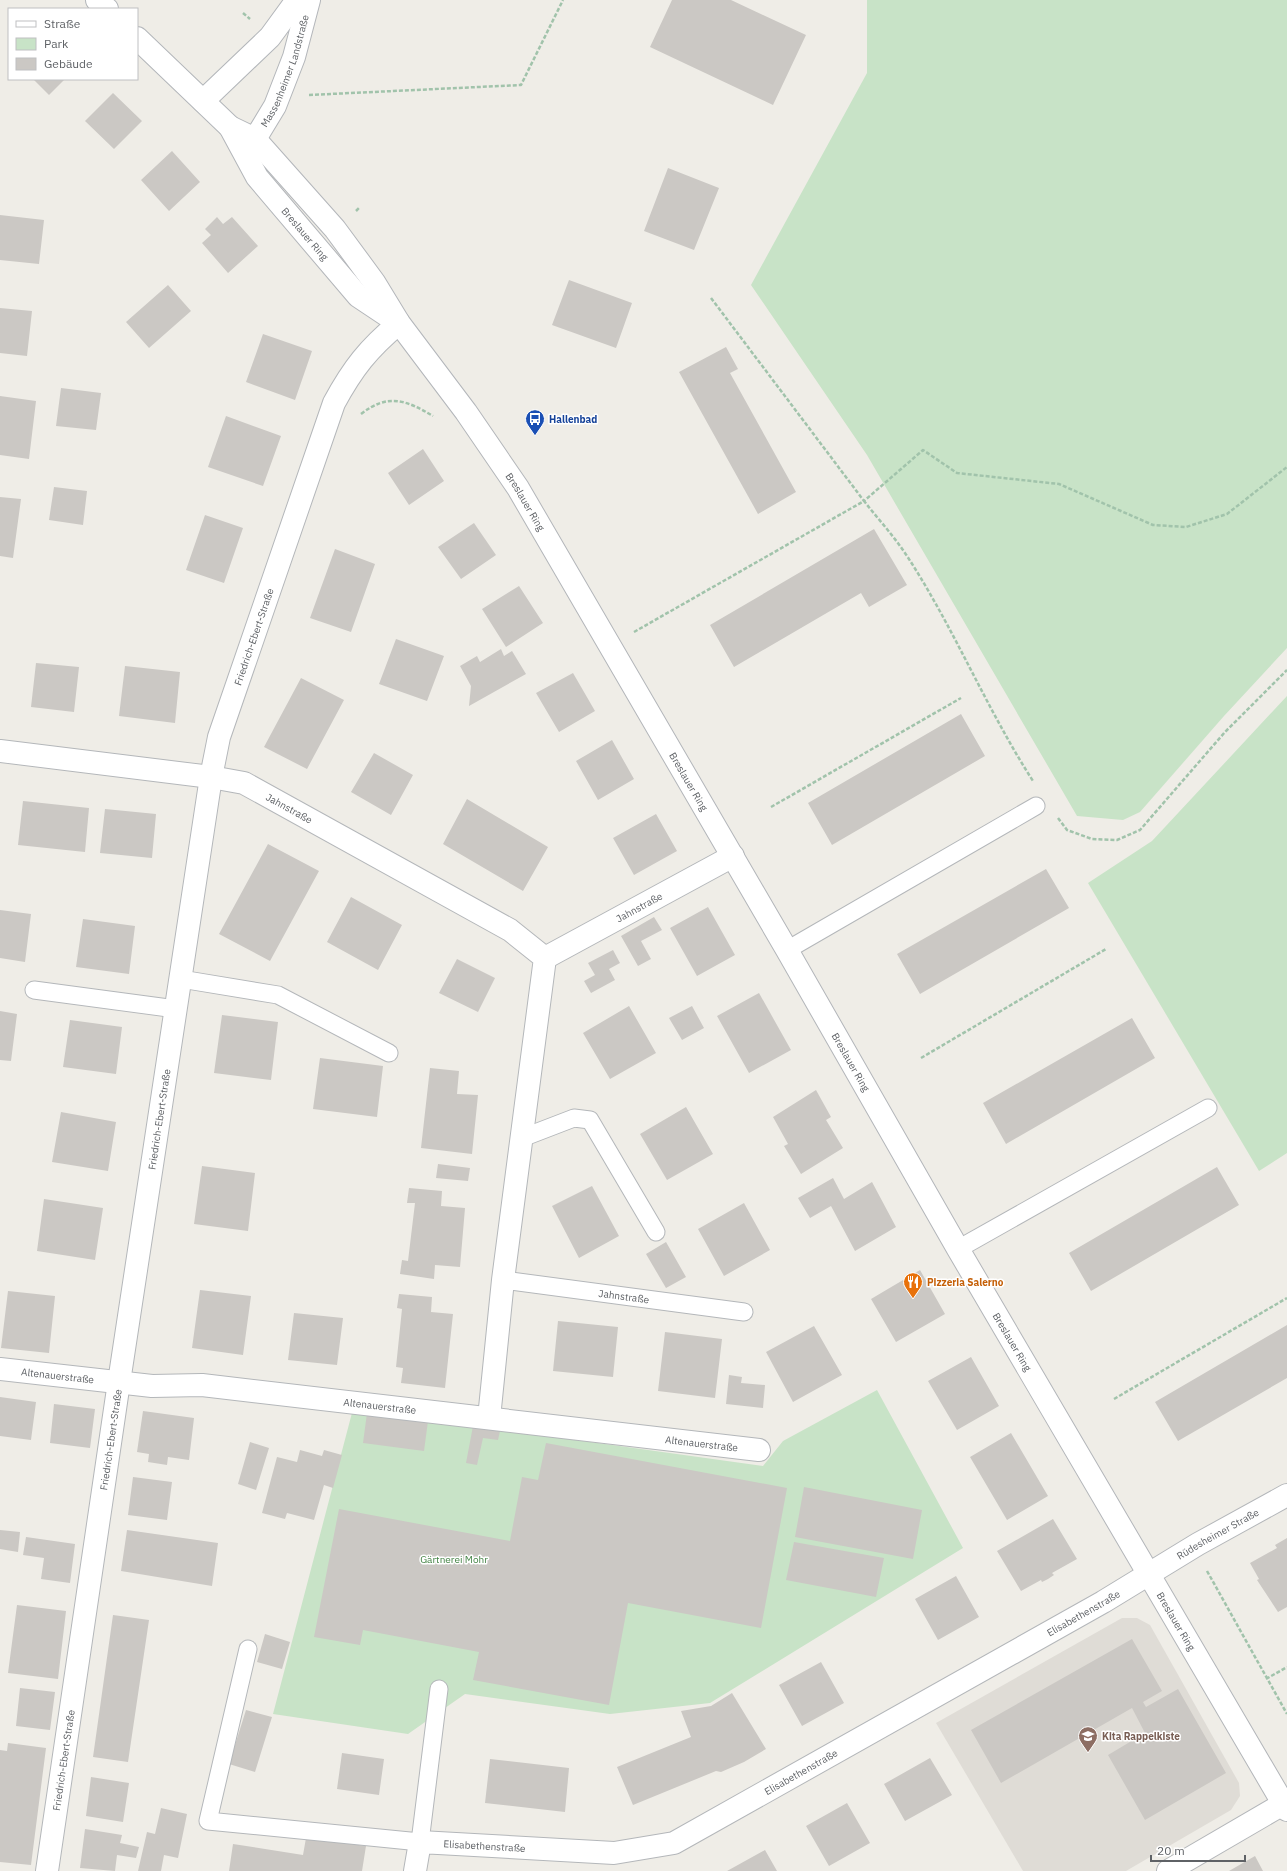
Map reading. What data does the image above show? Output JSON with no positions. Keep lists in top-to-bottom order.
{
  "streets": {
    "street": [
      "Massenheimer Landstraße",
      "Breslauer Ring",
      "Friedrich-Ebert-Straße",
      "Jahnstraße",
      "Altenauerstraße",
      "Rüdesheimer Straße",
      "Elisabethenstraße"
    ]
  },
  "crossings": [
    ["Massenheimer Landstraße", "Breslauer Ring"],
    ["Breslauer Ring", "Friedrich-Ebert-Straße"],
    ["Breslauer Ring", "Jahnstraße"],
    ["Breslauer Ring", "Rüdesheimer Straße"],
    ["Breslauer Ring", "Elisabethenstraße"],
    ["Friedrich-Ebert-Straße", "Jahnstraße"],
    ["Friedrich-Ebert-Straße", "Altenauerstraße"],
    ["Rüdesheimer Straße", "Elisabethenstraße"]
  ],
  "parks": ["Gärtnerei Mohr"],
  "places": {
    "bus stop": ["Hallenbad"],
    "restaurant": ["Pizzeria Salerno"],
    "school or university": ["Kita Rappelkiste"]
  },
  "legend": ["Straße", "Park", "Gebäude"],
  "scale_bar": "20 m"
}
